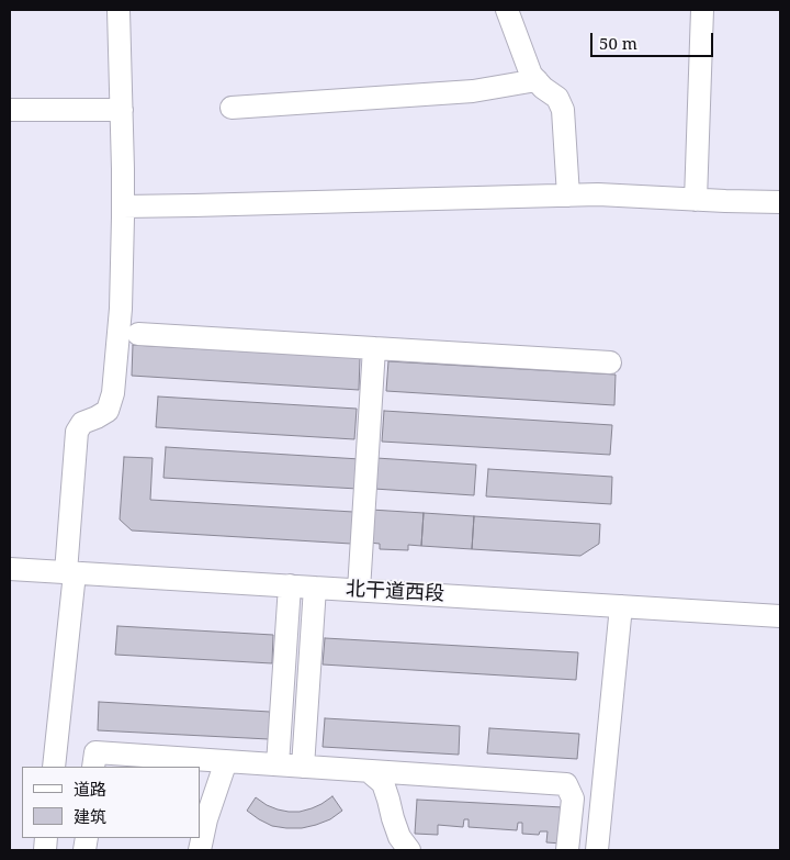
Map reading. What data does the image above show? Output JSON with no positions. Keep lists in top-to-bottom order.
{
  "streets": {
    "street": ["北干道西段"]
  },
  "legend": ["道路", "建筑"],
  "scale_bar": "50 m"
}
